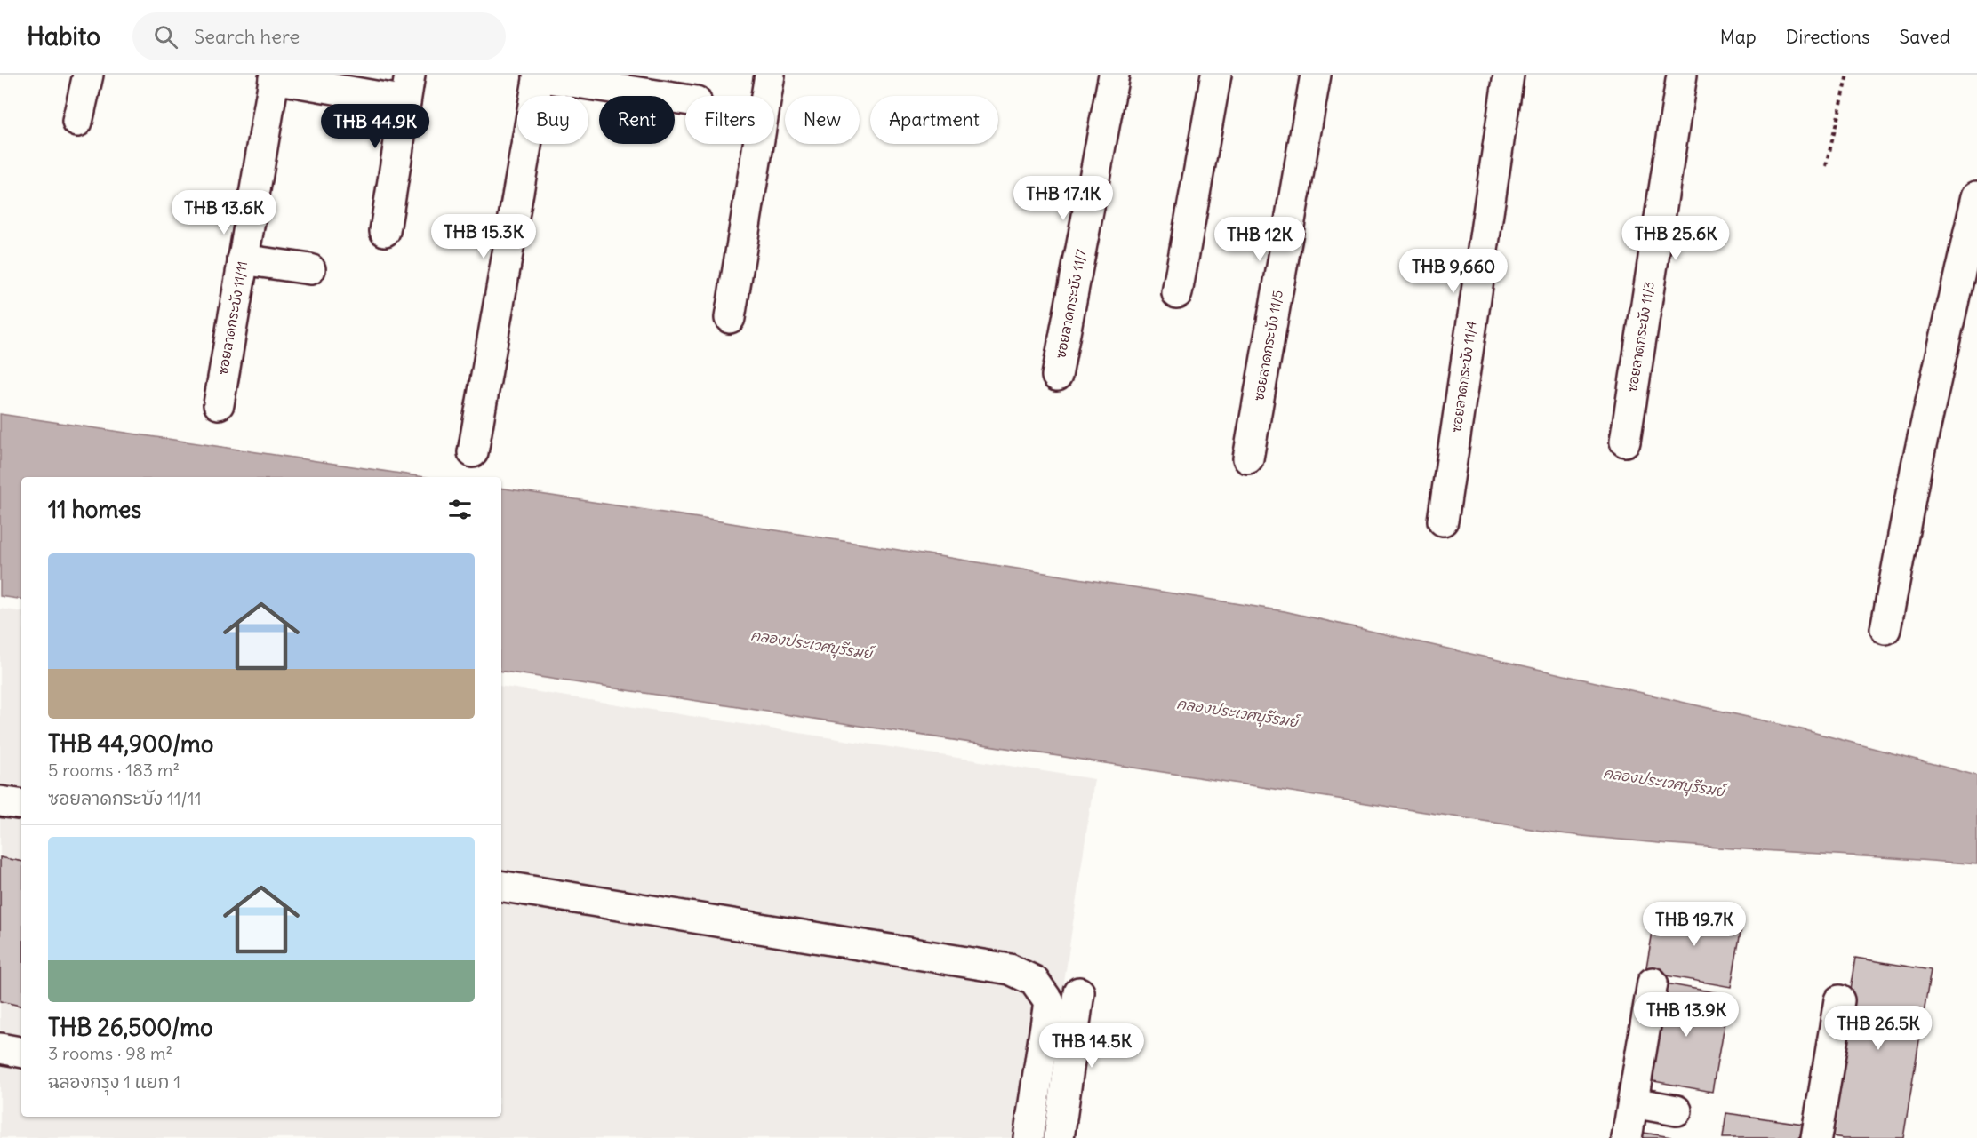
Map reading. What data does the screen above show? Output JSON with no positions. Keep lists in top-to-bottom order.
{
  "streets": {
    "street": [
      "ซอยลาดกระบัง 11/7",
      "ซอยลาดกระบัง 11/11",
      "ซอยลาดกระบัง 11/3",
      "ซอยลาดกระบัง 11/5",
      "ซอยลาดกระบัง 11/4"
    ]
  },
  "water": ["คลองประเวศบุรีรมย์"],
  "page": {
    "header": "Habito",
    "search": "Search here",
    "nav": ["Map", "Directions", "Saved"],
    "chip": [
      "Buy",
      "Rent",
      "Filters",
      "New",
      "Apartment"
    ],
    "price": [
      "THB 44.9K",
      "THB 17.1K",
      "THB 13.6K",
      "THB 15.3K",
      "THB 25.6K",
      "THB 12K",
      "THB 9,660",
      "THB 19.7K",
      "THB 13.9K",
      "THB 26.5K",
      "THB 14.5K"
    ],
    "heading": "11 homes",
    "list": [
      {
        "name": "THB 44,900/mo",
        "note": "5 rooms · 183 m² · ซอยลาดกระบัง 11/11"
      },
      {
        "name": "THB 26,500/mo",
        "note": "3 rooms · 98 m² · ฉลองกรุง 1 แยก 1"
      }
    ]
  }
}
